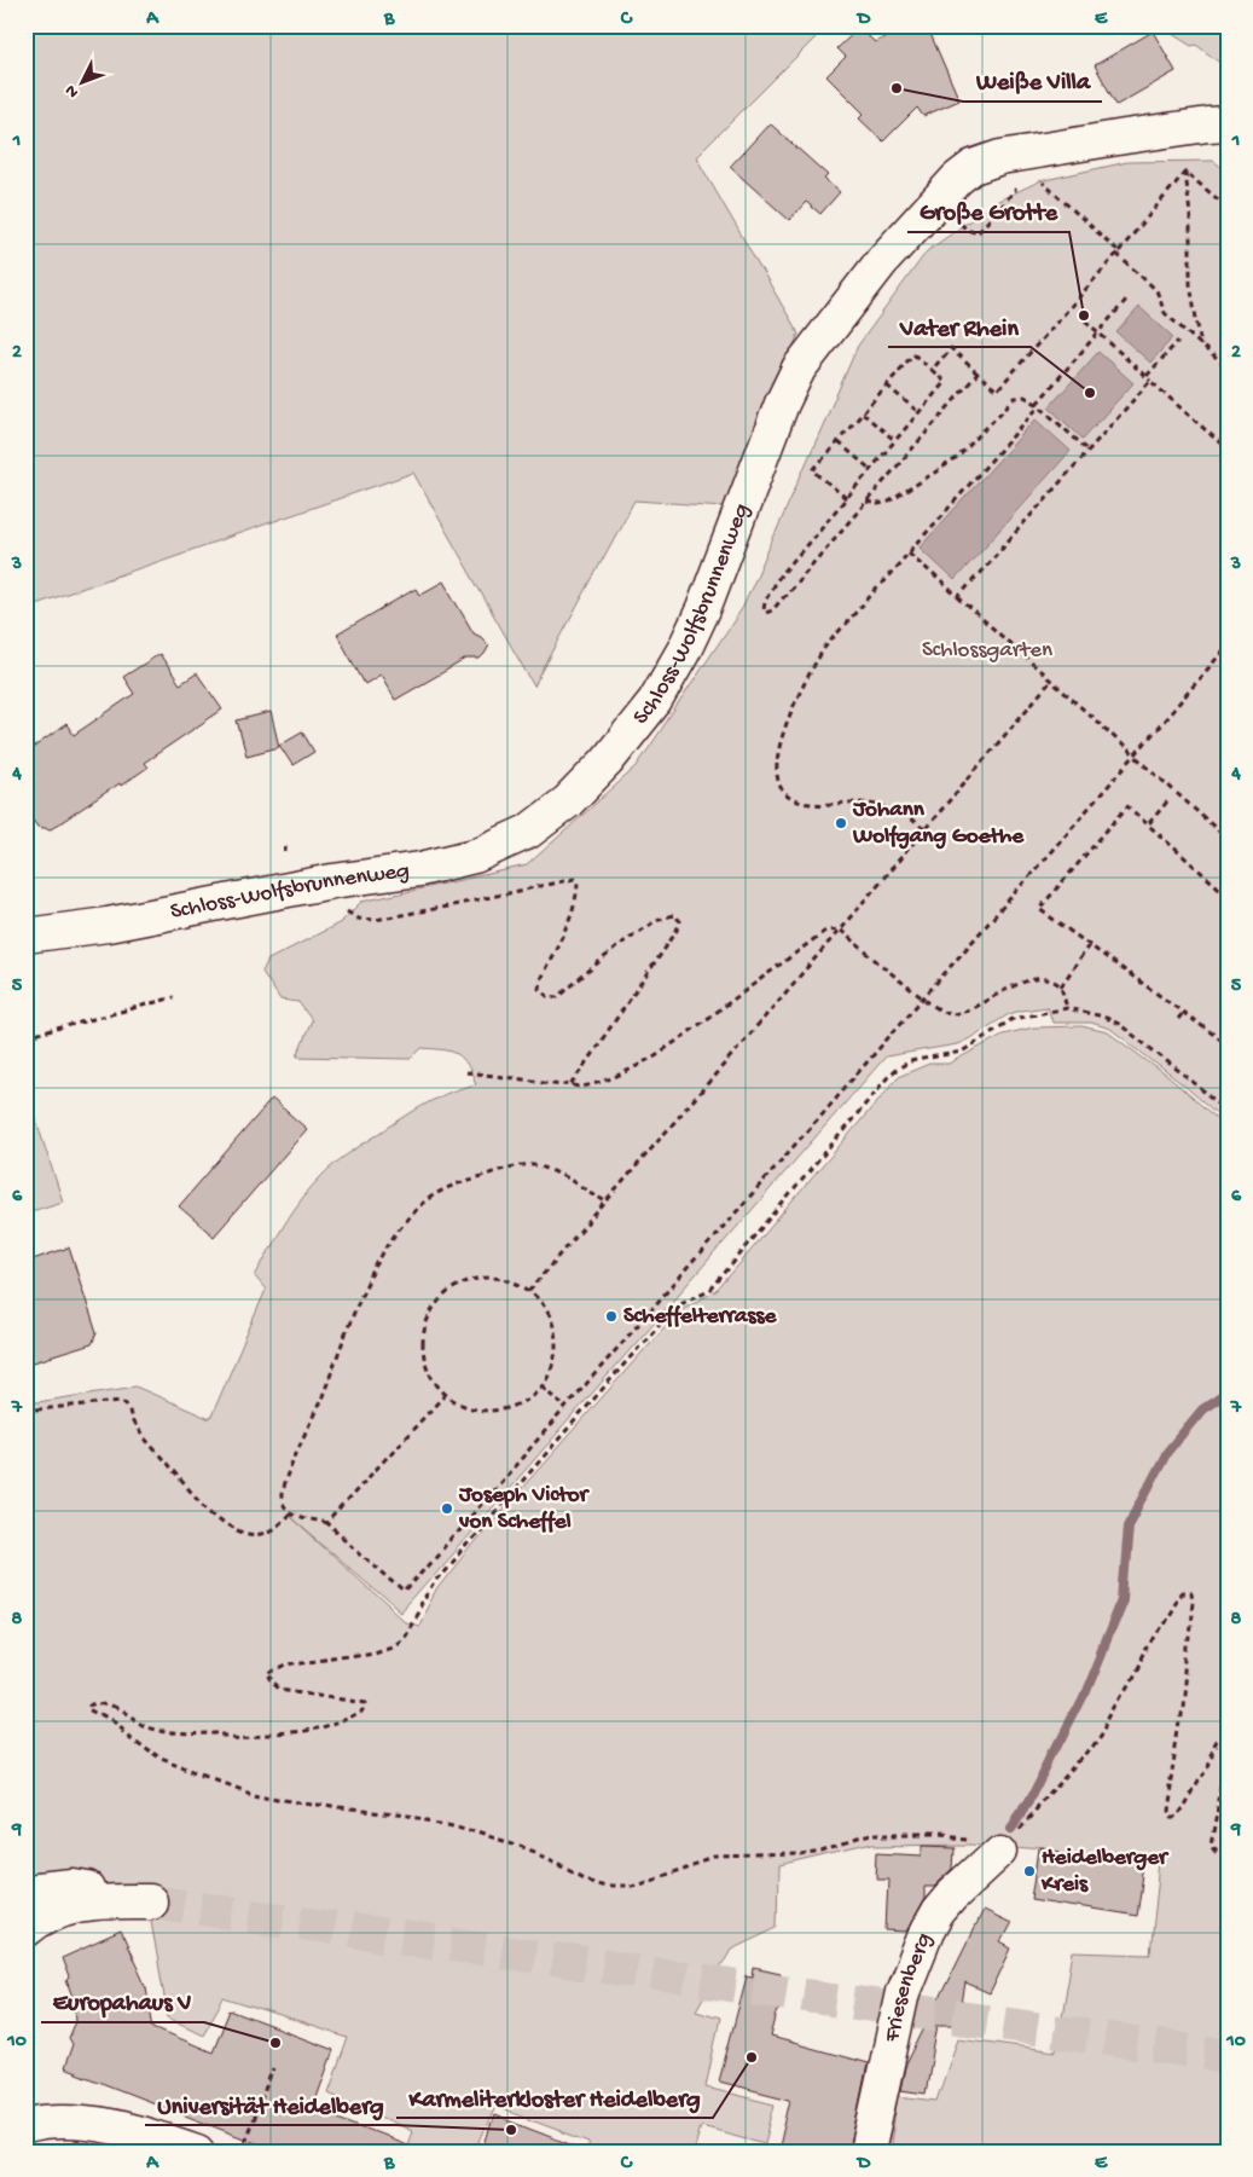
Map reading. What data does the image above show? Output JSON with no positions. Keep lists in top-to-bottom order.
{
  "streets": {
    "street": ["Schloss-Wolfsbrunnenweg", "Friesenberg"]
  },
  "parks": ["Schlossgarten"],
  "places": [
    "Weiße Villa",
    "Große Grotte",
    "Vater Rhein",
    "Johann Wolfgang Goethe",
    "Scheffelterrasse",
    "Joseph Victor von Scheffel",
    "Heidelberger Kreis",
    "Europahaus V",
    "Karmeliterkloster Heidelberg",
    "Universität Heidelberg"
  ],
  "north": "bottom left",
  "grid": {
    "columns": [
      "A",
      "B",
      "C",
      "D",
      "E"
    ],
    "rows": [
      "1",
      "2",
      "3",
      "4",
      "5",
      "6",
      "7",
      "8",
      "9",
      "10"
    ]
  }
}
